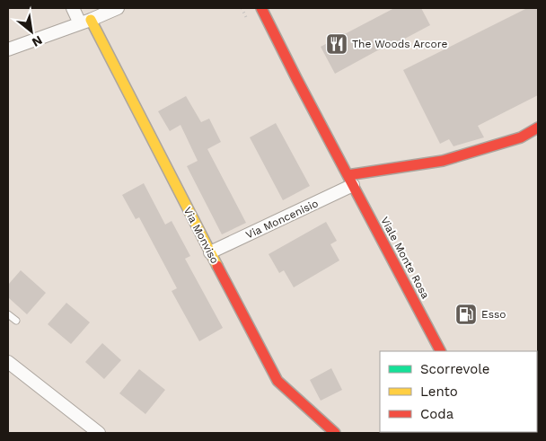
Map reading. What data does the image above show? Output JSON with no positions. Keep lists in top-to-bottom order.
{
  "streets": {
    "street": ["Via Moncenisio", "Via Monviso", "Viale Monte Rosa"]
  },
  "crossings": [
    ["Via Moncenisio", "Via Monviso"],
    ["Via Moncenisio", "Viale Monte Rosa"]
  ],
  "places": {
    "restaurant": ["The Woods Arcore"],
    "fuel station": ["Esso"]
  },
  "legend": ["Scorrevole", "Lento", "Coda"],
  "north": "bottom right"
}
